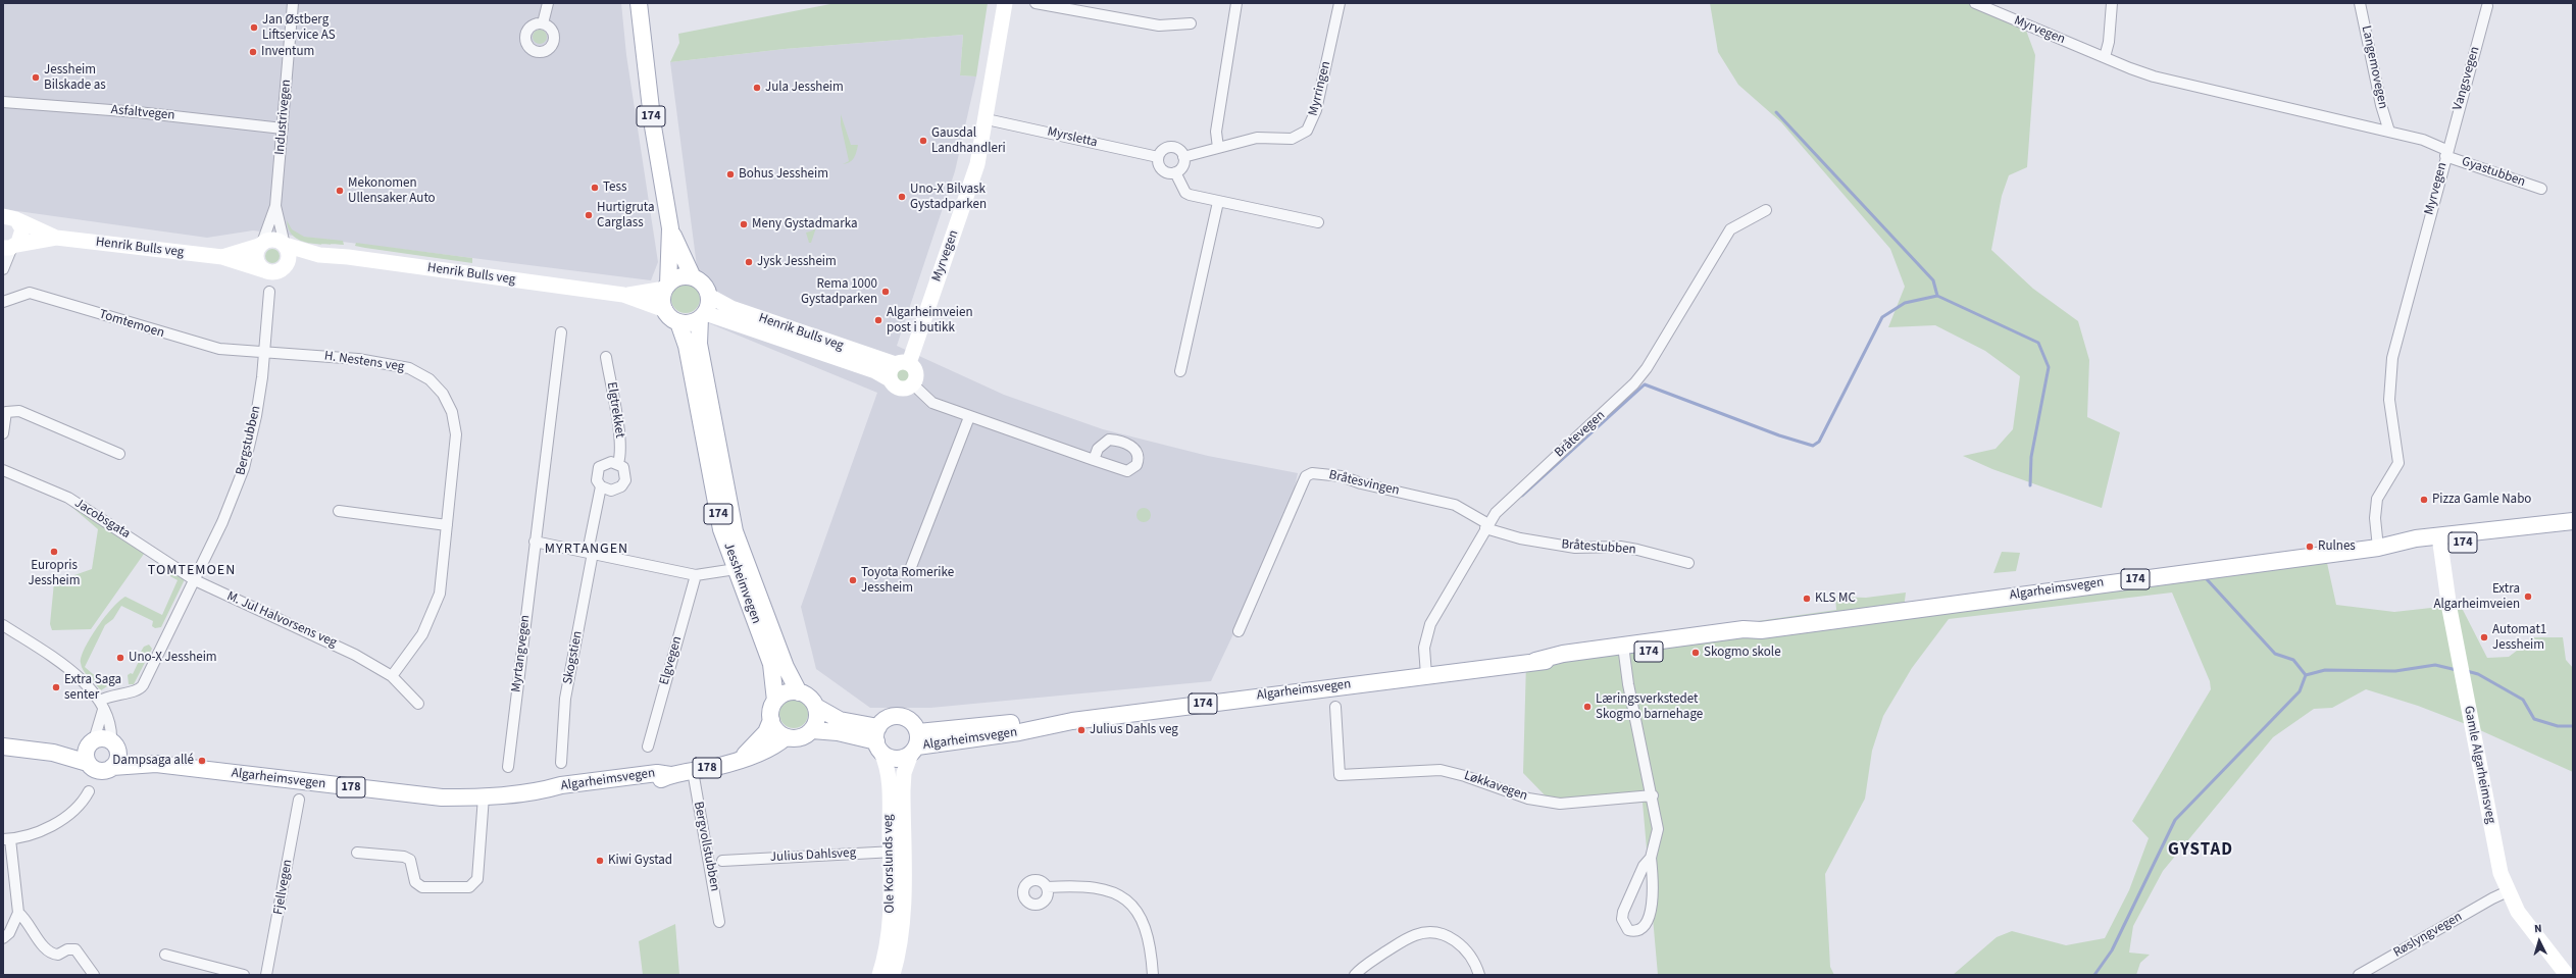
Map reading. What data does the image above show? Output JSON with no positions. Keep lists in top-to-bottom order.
{
  "streets": {
    "main road": [
      "174",
      "Jessheimvegen",
      "Algarheimsvegen",
      "178"
    ],
    "street": [
      "Myrvegen",
      "Langemovegen",
      "Vangsvegen",
      "Myrringen",
      "Asfaltvegen",
      "Industrivegen",
      "Myrsletta",
      "Gyastubben",
      "Henrik Bulls veg",
      "Tomtemoen",
      "H. Nestens veg",
      "Elgtrekket",
      "Bråtevegen",
      "Bergstubben",
      "Bråtesvingen",
      "Jacobsgata",
      "Bråtestubben",
      "M. Jul Halvorsens veg",
      "Myrtangvegen",
      "Skogstien",
      "Elgvegen",
      "Gamle Algarheimsveg",
      "Løkkavegen",
      "Bergvollstubben",
      "Julius Dahlsveg",
      "Ole Korslunds veg",
      "Fjellvegen",
      "Røslyngvegen"
    ]
  },
  "crossings": [
    ["Myrvegen", "Langemovegen"],
    ["Myrvegen", "Vangsvegen"],
    ["Myrvegen", "Myrsletta"],
    ["Myrvegen", "Gyastubben"],
    ["Myrvegen", "Henrik Bulls veg"],
    ["Myrvegen", "Algarheimsvegen"],
    ["Vangsvegen", "Gyastubben"],
    ["Myrringen", "Myrsletta"],
    ["Asfaltvegen", "Industrivegen"],
    ["174", "Henrik Bulls veg"],
    ["174", "Jessheimvegen"],
    ["174", "Algarheimsvegen"],
    ["174", "Ole Korslunds veg"],
    ["Industrivegen", "Henrik Bulls veg"],
    ["Henrik Bulls veg", "Jessheimvegen"],
    ["Tomtemoen", "H. Nestens veg"],
    ["Tomtemoen", "Bergstubben"],
    ["H. Nestens veg", "Bergstubben"],
    ["H. Nestens veg", "M. Jul Halvorsens veg"],
    ["Bråtevegen", "Bråtesvingen"],
    ["Bråtevegen", "Bråtestubben"],
    ["Bråtevegen", "Algarheimsvegen"],
    ["Bergstubben", "Jacobsgata"],
    ["Bergstubben", "M. Jul Halvorsens veg"],
    ["Bråtesvingen", "Bråtestubben"],
    ["Jacobsgata", "M. Jul Halvorsens veg"],
    ["Jessheimvegen", "Algarheimsvegen"],
    ["Algarheimsvegen", "Gamle Algarheimsveg"],
    ["Algarheimsvegen", "178"],
    ["Algarheimsvegen", "Bergvollstubben"],
    ["Algarheimsvegen", "Ole Korslunds veg"],
    ["Gamle Algarheimsveg", "Røslyngvegen"],
    ["Julius Dahlsveg", "Ole Korslunds veg"]
  ],
  "districts": ["MYRTANGEN", "TOMTEMOEN", "GYSTAD"],
  "places": [
    "Jan Østberg Liftservice AS",
    "Inventum",
    "Jessheim Bilskade as",
    "Jula Jessheim",
    "Gausdal Landhandleri",
    "Bohus Jessheim",
    "Tess",
    "Mekonomen Ullensaker Auto",
    "Uno-X Bilvask Gystadparken",
    "Hurtigruta Carglass",
    "Meny Gystadmarka",
    "Jysk Jessheim",
    "Rema 1000 Gystadparken",
    "Algarheimveien post i butikk",
    "Pizza Gamle Nabo",
    "Rulnes",
    "Europris Jessheim",
    "Toyota Romerike Jessheim",
    "Extra Algarheimveien",
    "KLS MC",
    "Automat1 Jessheim",
    "Skogmo skole",
    "Uno-X Jessheim",
    "Extra Saga senter",
    "Læringsverkstedet Skogmo barnehage",
    "Julius Dahls veg",
    "Dampsaga allé",
    "Kiwi Gystad"
  ],
  "north": "top"
}
